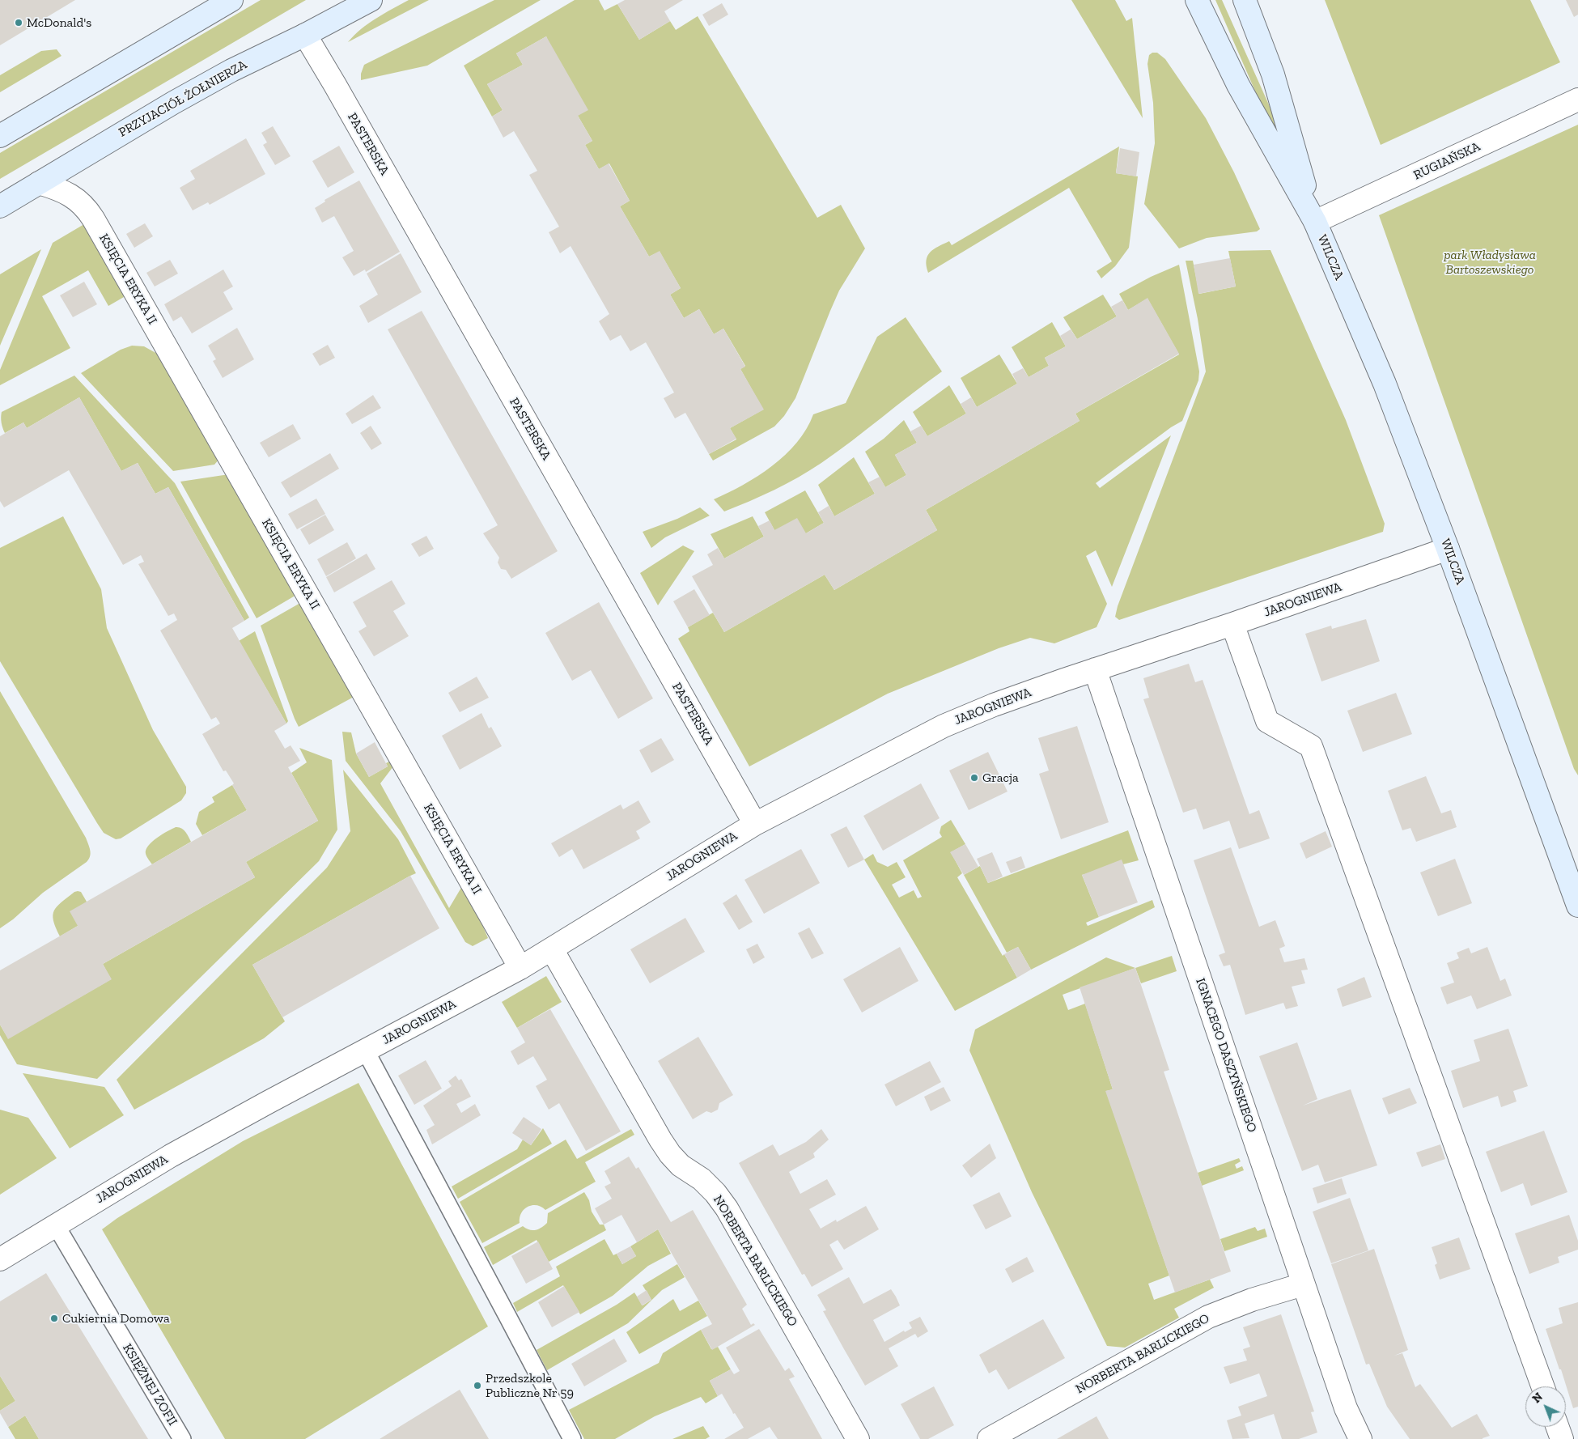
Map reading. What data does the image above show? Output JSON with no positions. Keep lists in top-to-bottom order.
{
  "streets": {
    "street": [
      "PRZYJACIÓŁ ŻOŁNIERZA",
      "PASTERSKA",
      "RUGIAŃSKA",
      "WILCZA",
      "KSIĘCIA ERYKA II",
      "JAROGNIEWA",
      "IGNACEGO DASZYŃSKIEGO",
      "NORBERTA BARLICKIEGO"
    ],
    "lane": ["KSIĘŻNEJ ZOFII"]
  },
  "crossings": [
    ["PRZYJACIÓŁ ŻOŁNIERZA", "PASTERSKA"],
    ["PRZYJACIÓŁ ŻOŁNIERZA", "KSIĘCIA ERYKA II"],
    ["PASTERSKA", "JAROGNIEWA"],
    ["RUGIAŃSKA", "WILCZA"],
    ["WILCZA", "JAROGNIEWA"],
    ["KSIĘCIA ERYKA II", "JAROGNIEWA"],
    ["JAROGNIEWA", "IGNACEGO DASZYŃSKIEGO"],
    ["JAROGNIEWA", "NORBERTA BARLICKIEGO"],
    ["JAROGNIEWA", "KSIĘŻNEJ ZOFII"],
    ["IGNACEGO DASZYŃSKIEGO", "NORBERTA BARLICKIEGO"]
  ],
  "parks": ["park Władysława Bartoszewskiego"],
  "places": [
    "McDonald's",
    "Gracja",
    "Cukiernia Domowa",
    "Przedszkole Publiczne Nr 59"
  ],
  "north": "top left"
}
